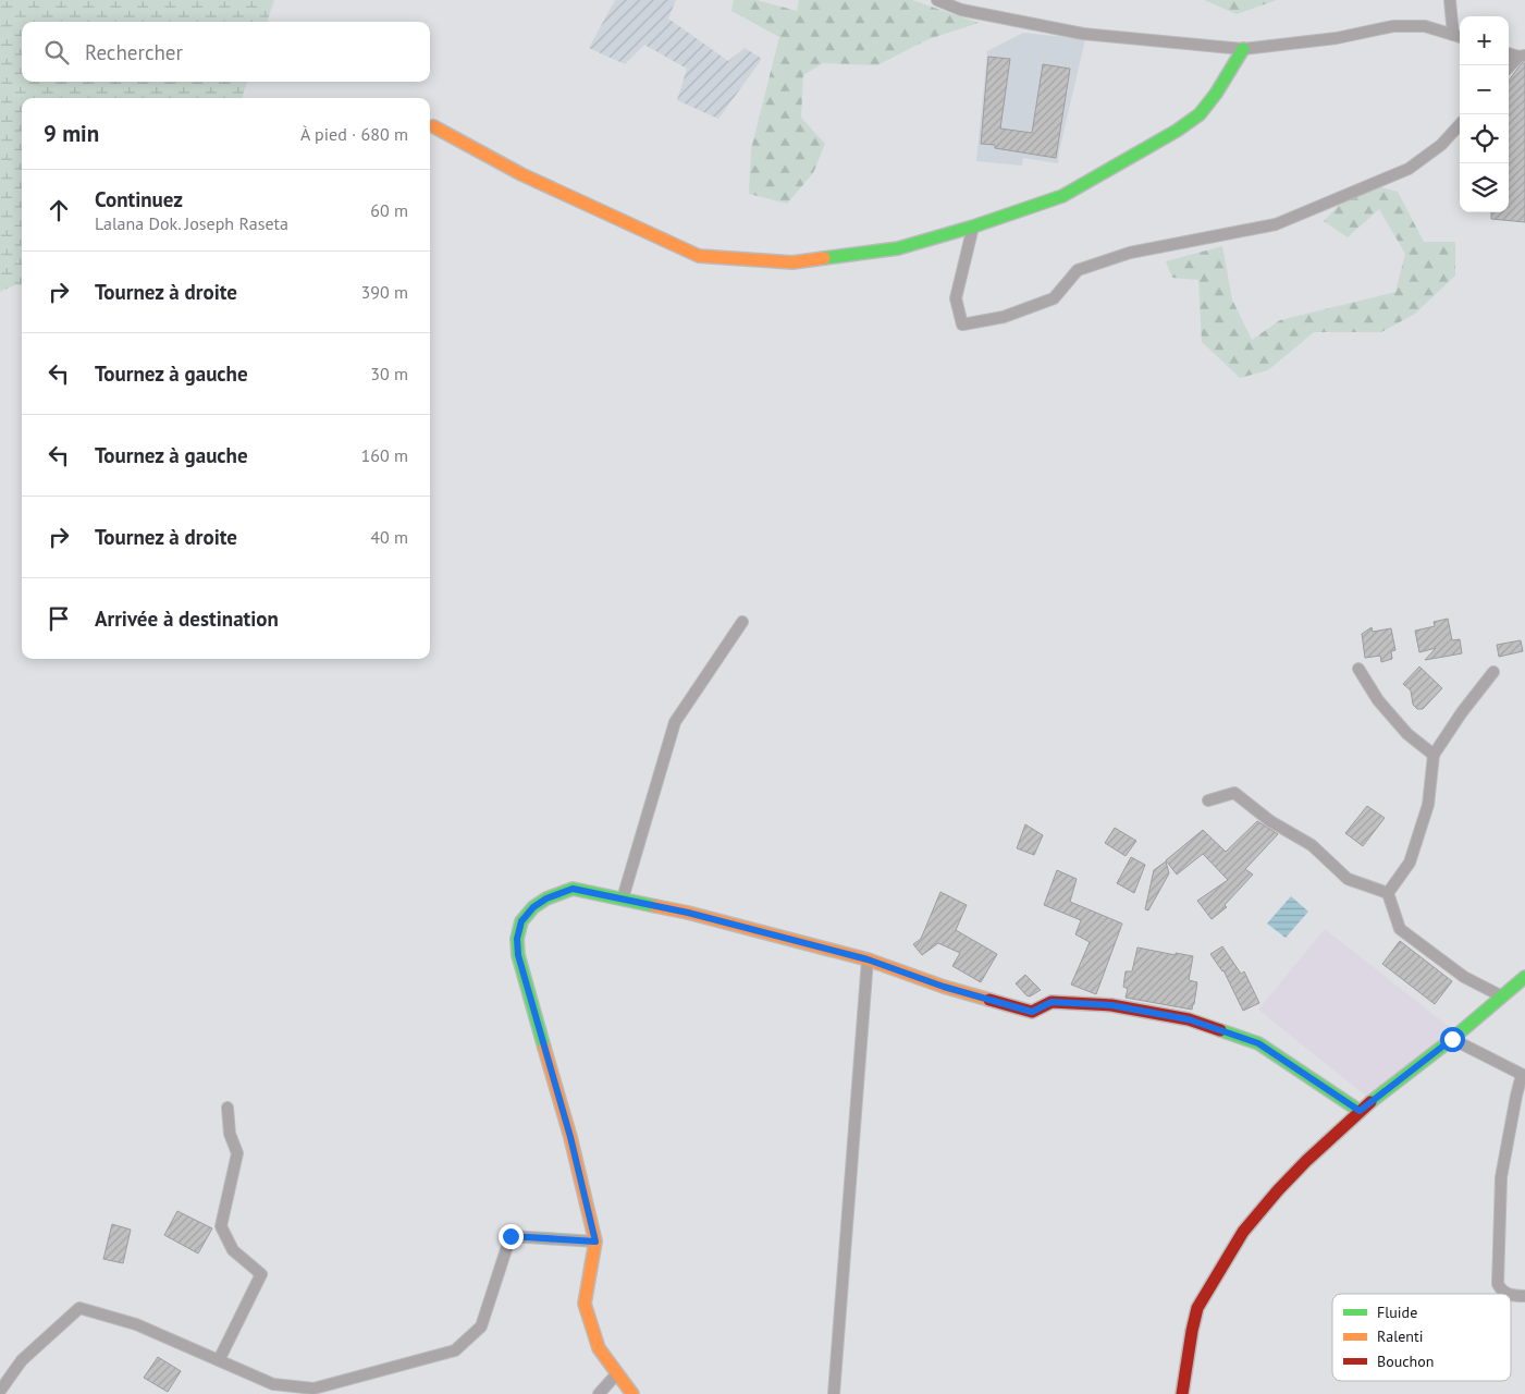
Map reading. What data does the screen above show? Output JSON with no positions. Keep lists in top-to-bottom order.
{
  "legend": ["Fluide", "Ralenti", "Bouchon"],
  "page": {
    "map_buttons": ["+", "−"],
    "search": "Rechercher",
    "heading": ["9 min", "À pied · 680 m"],
    "list": [
      ["Continuez", "Lalana Dok. Joseph Raseta", "60 m"],
      ["Tournez à droite", "390 m"],
      ["Tournez à gauche", "30 m"],
      ["Tournez à gauche", "160 m"],
      ["Tournez à droite", "40 m"],
      "Arrivée à destination"
    ]
  }
}
